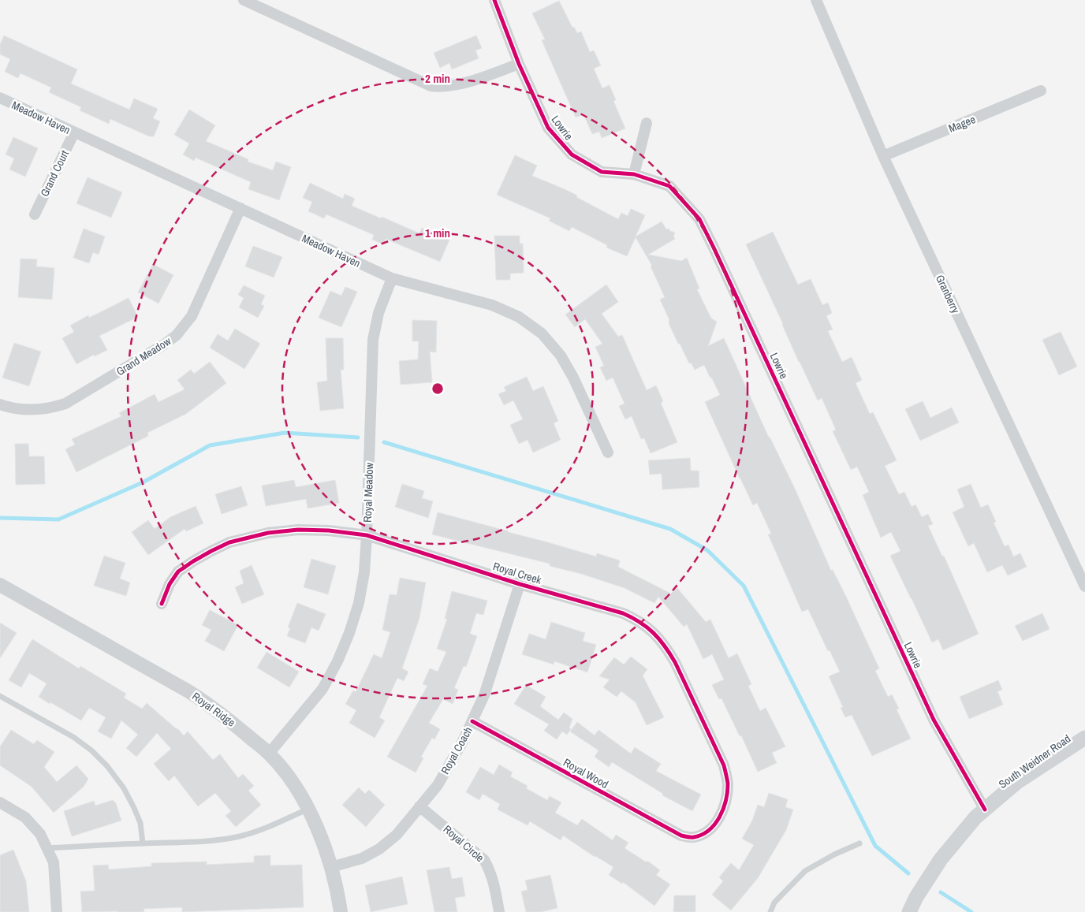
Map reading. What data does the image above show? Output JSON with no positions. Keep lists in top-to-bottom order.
{
  "streets": {
    "main road": ["South Weidner Road"],
    "street": [
      "Meadow Haven",
      "Magee",
      "Lowrie",
      "Grand Court",
      "Granberry",
      "Grand Meadow",
      "Royal Meadow",
      "Royal Creek",
      "Royal Ridge",
      "Royal Coach",
      "Royal Wood",
      "Royal Circle"
    ]
  },
  "crossings": [
    ["Meadow Haven", "Grand Court"],
    ["Meadow Haven", "Grand Meadow"],
    ["Meadow Haven", "Royal Meadow"],
    ["Magee", "Granberry"],
    ["Lowrie", "South Weidner Road"],
    ["Royal Meadow", "Royal Creek"],
    ["Royal Meadow", "Royal Ridge"],
    ["Royal Creek", "Royal Coach"],
    ["Royal Creek", "Royal Wood"],
    ["Royal Ridge", "Royal Coach"],
    ["Royal Coach", "Royal Wood"],
    ["Royal Coach", "Royal Circle"]
  ],
  "rings": ["2 min", "1 min"]
}
